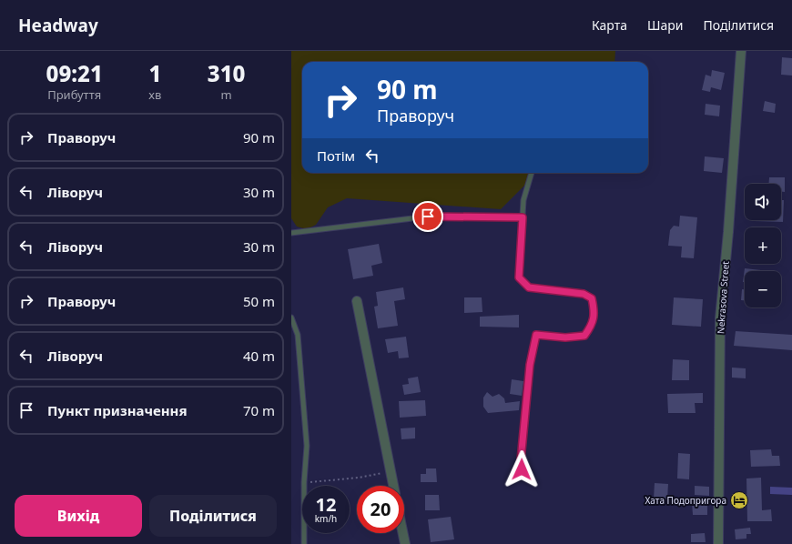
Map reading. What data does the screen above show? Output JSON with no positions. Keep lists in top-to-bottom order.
{
  "streets": {
    "street": ["Nekrasova Street"]
  },
  "places": {
    "hotel": ["Хата Подопригора"]
  },
  "page": {
    "header": "Headway",
    "nav": ["Карта", "Шари", "Поділитися"],
    "eta": [
      "09:21",
      "Прибуття",
      "1",
      "хв",
      "310",
      "m"
    ],
    "turn": ["90 m", "Праворуч"],
    "list": [
      {
        "name": "Праворуч",
        "value": "90 m"
      },
      {
        "name": "Ліворуч",
        "value": "30 m"
      },
      {
        "name": "Ліворуч",
        "value": "30 m"
      },
      {
        "name": "Праворуч",
        "value": "50 m"
      },
      {
        "name": "Ліворуч",
        "value": "40 m"
      },
      {
        "name": "Пункт призначення",
        "value": "70 m"
      }
    ],
    "then": "Потім",
    "map_buttons": ["+", "−"],
    "speed": "12 km/h",
    "limit": "20",
    "buttons": ["Вихід", "Поділитися"]
  }
}
